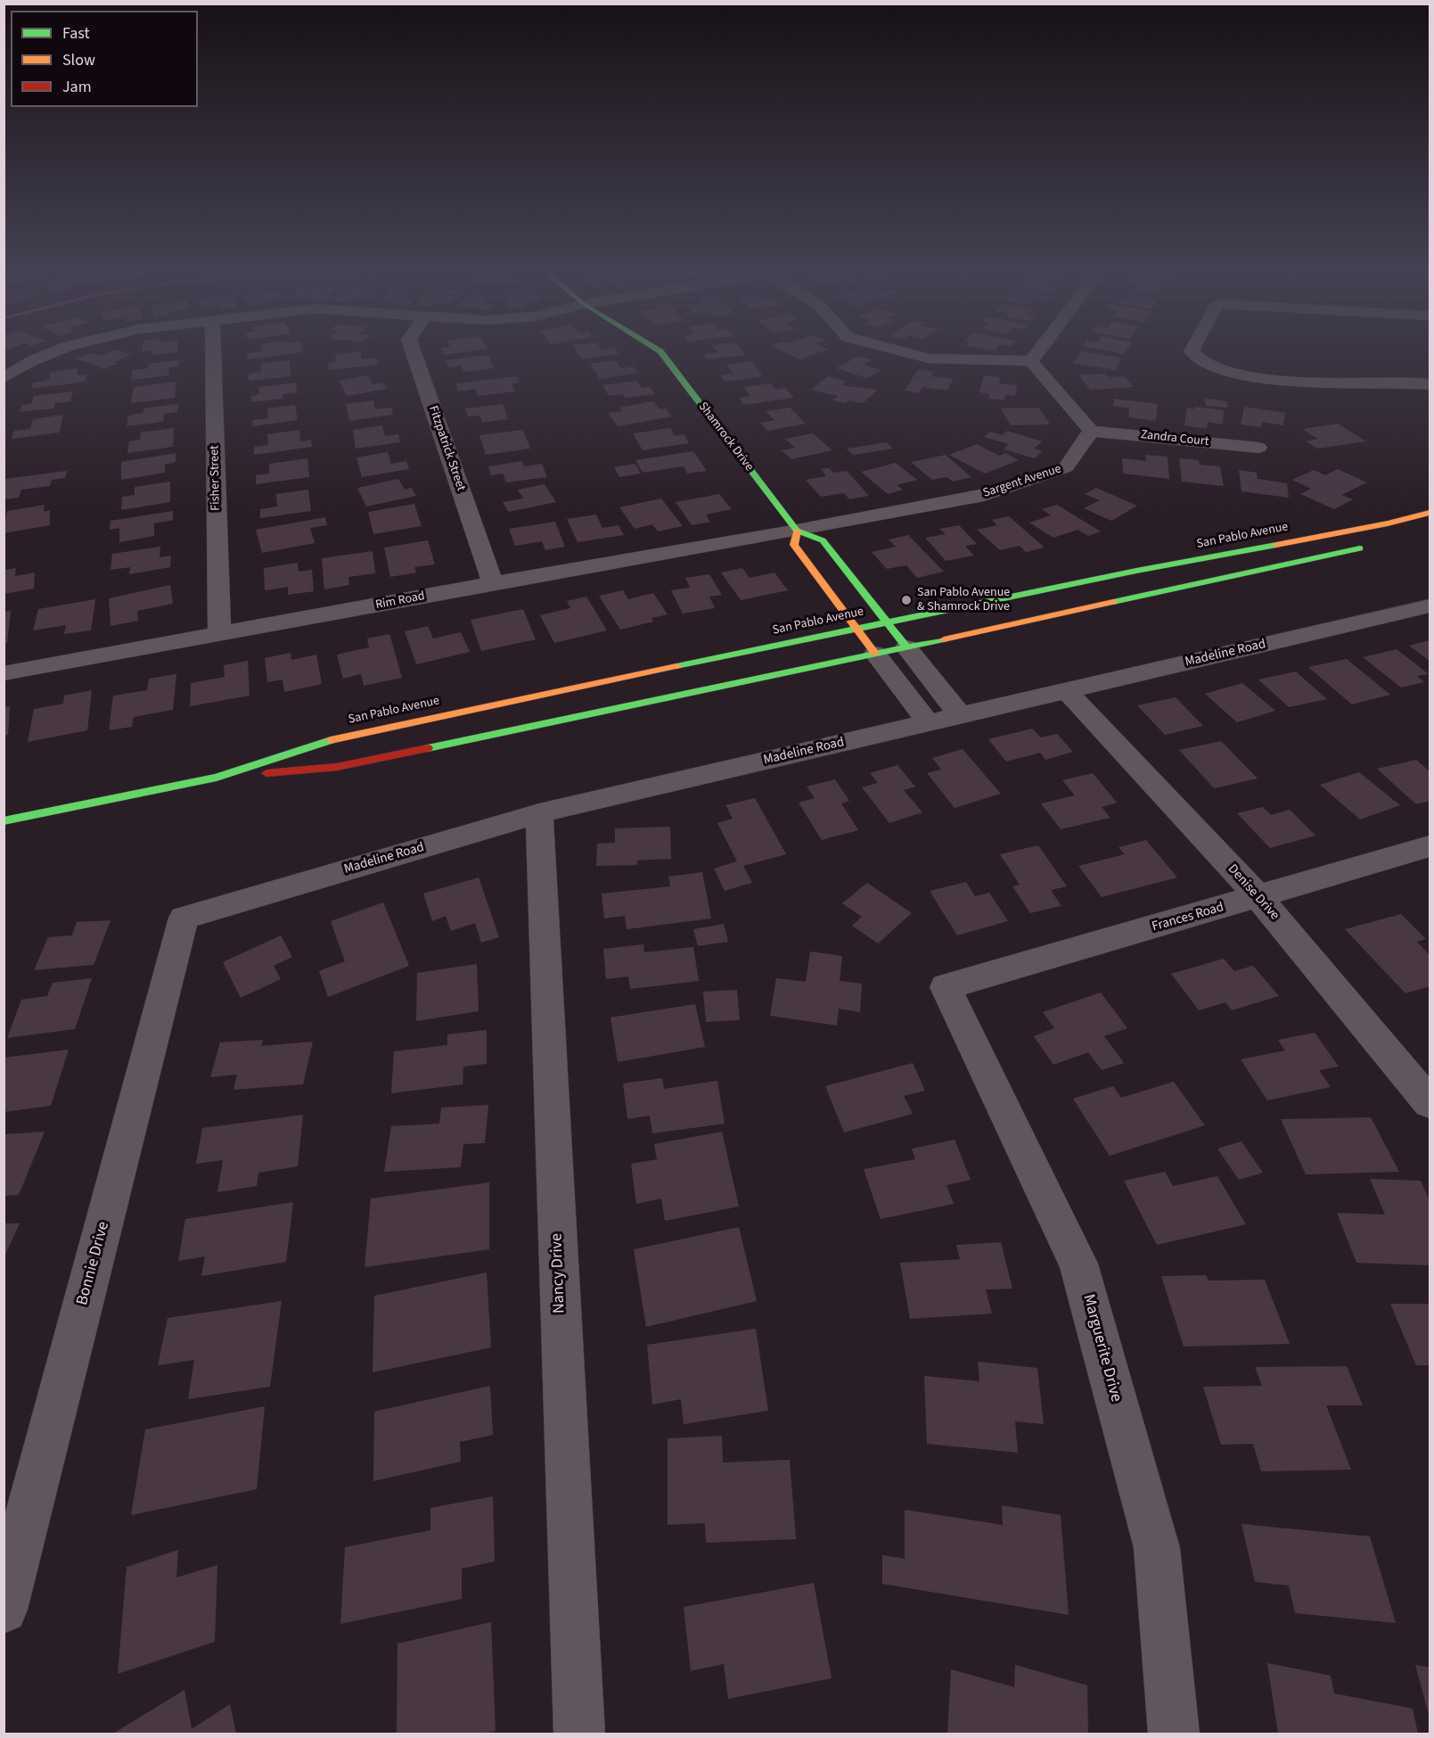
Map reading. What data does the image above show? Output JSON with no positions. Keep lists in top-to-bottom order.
{
  "streets": {
    "main road": ["Shamrock Drive", "San Pablo Avenue"],
    "street": [
      "Zandra Court",
      "Fitzpatrick Street",
      "Fisher Street",
      "Sargent Avenue",
      "Rim Road",
      "Madeline Road",
      "Denise Drive",
      "Frances Road",
      "Bonnie Drive",
      "Nancy Drive",
      "Marguerite Drive"
    ]
  },
  "crossings": [
    ["Shamrock Drive", "Sargent Avenue"],
    ["Shamrock Drive", "San Pablo Avenue"],
    ["Shamrock Drive", "Rim Road"],
    ["Shamrock Drive", "Madeline Road"],
    ["Zandra Court", "Sargent Avenue"],
    ["Fitzpatrick Street", "Rim Road"],
    ["Fisher Street", "Rim Road"],
    ["Sargent Avenue", "Rim Road"],
    ["Madeline Road", "Denise Drive"],
    ["Madeline Road", "Bonnie Drive"],
    ["Madeline Road", "Nancy Drive"],
    ["Denise Drive", "Frances Road"],
    ["Frances Road", "Marguerite Drive"]
  ],
  "places": ["San Pablo Avenue & Shamrock Drive"],
  "legend": ["Fast", "Slow", "Jam"]
}
